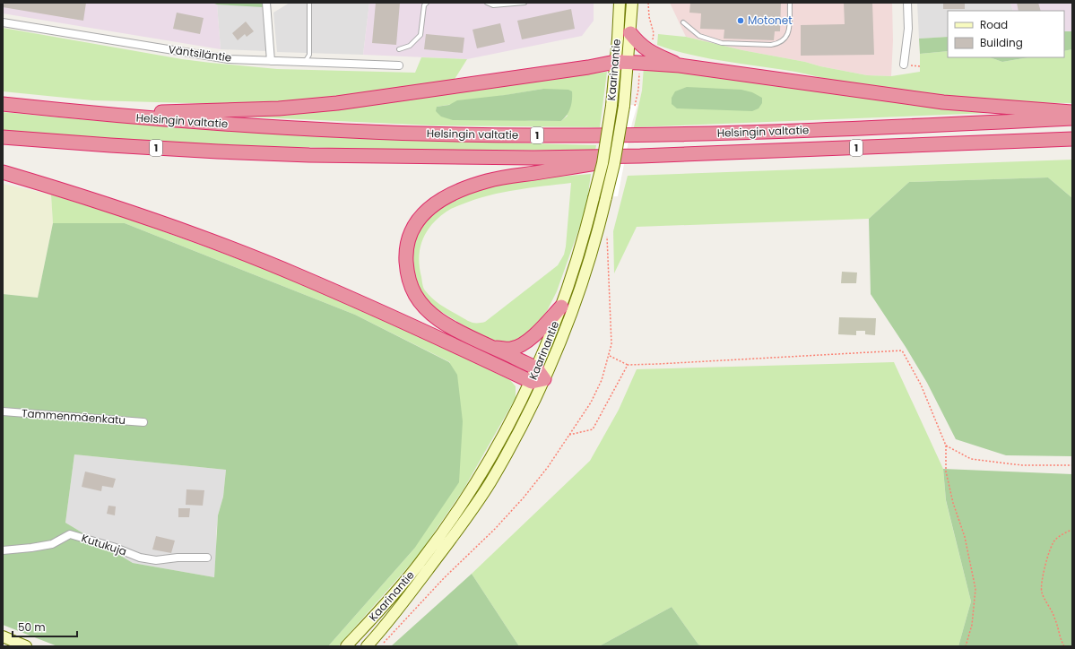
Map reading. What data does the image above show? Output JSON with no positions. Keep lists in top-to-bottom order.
{
  "streets": {
    "highway": ["Helsingin valtatie", "1"],
    "main road": ["Kaarinantie"],
    "street": ["Väntsiläntie", "Tammenmäenkatu", "Kutukuja"]
  },
  "places": ["Motonet"],
  "legend": ["Road", "Building"],
  "scale_bar": "50 m"
}
